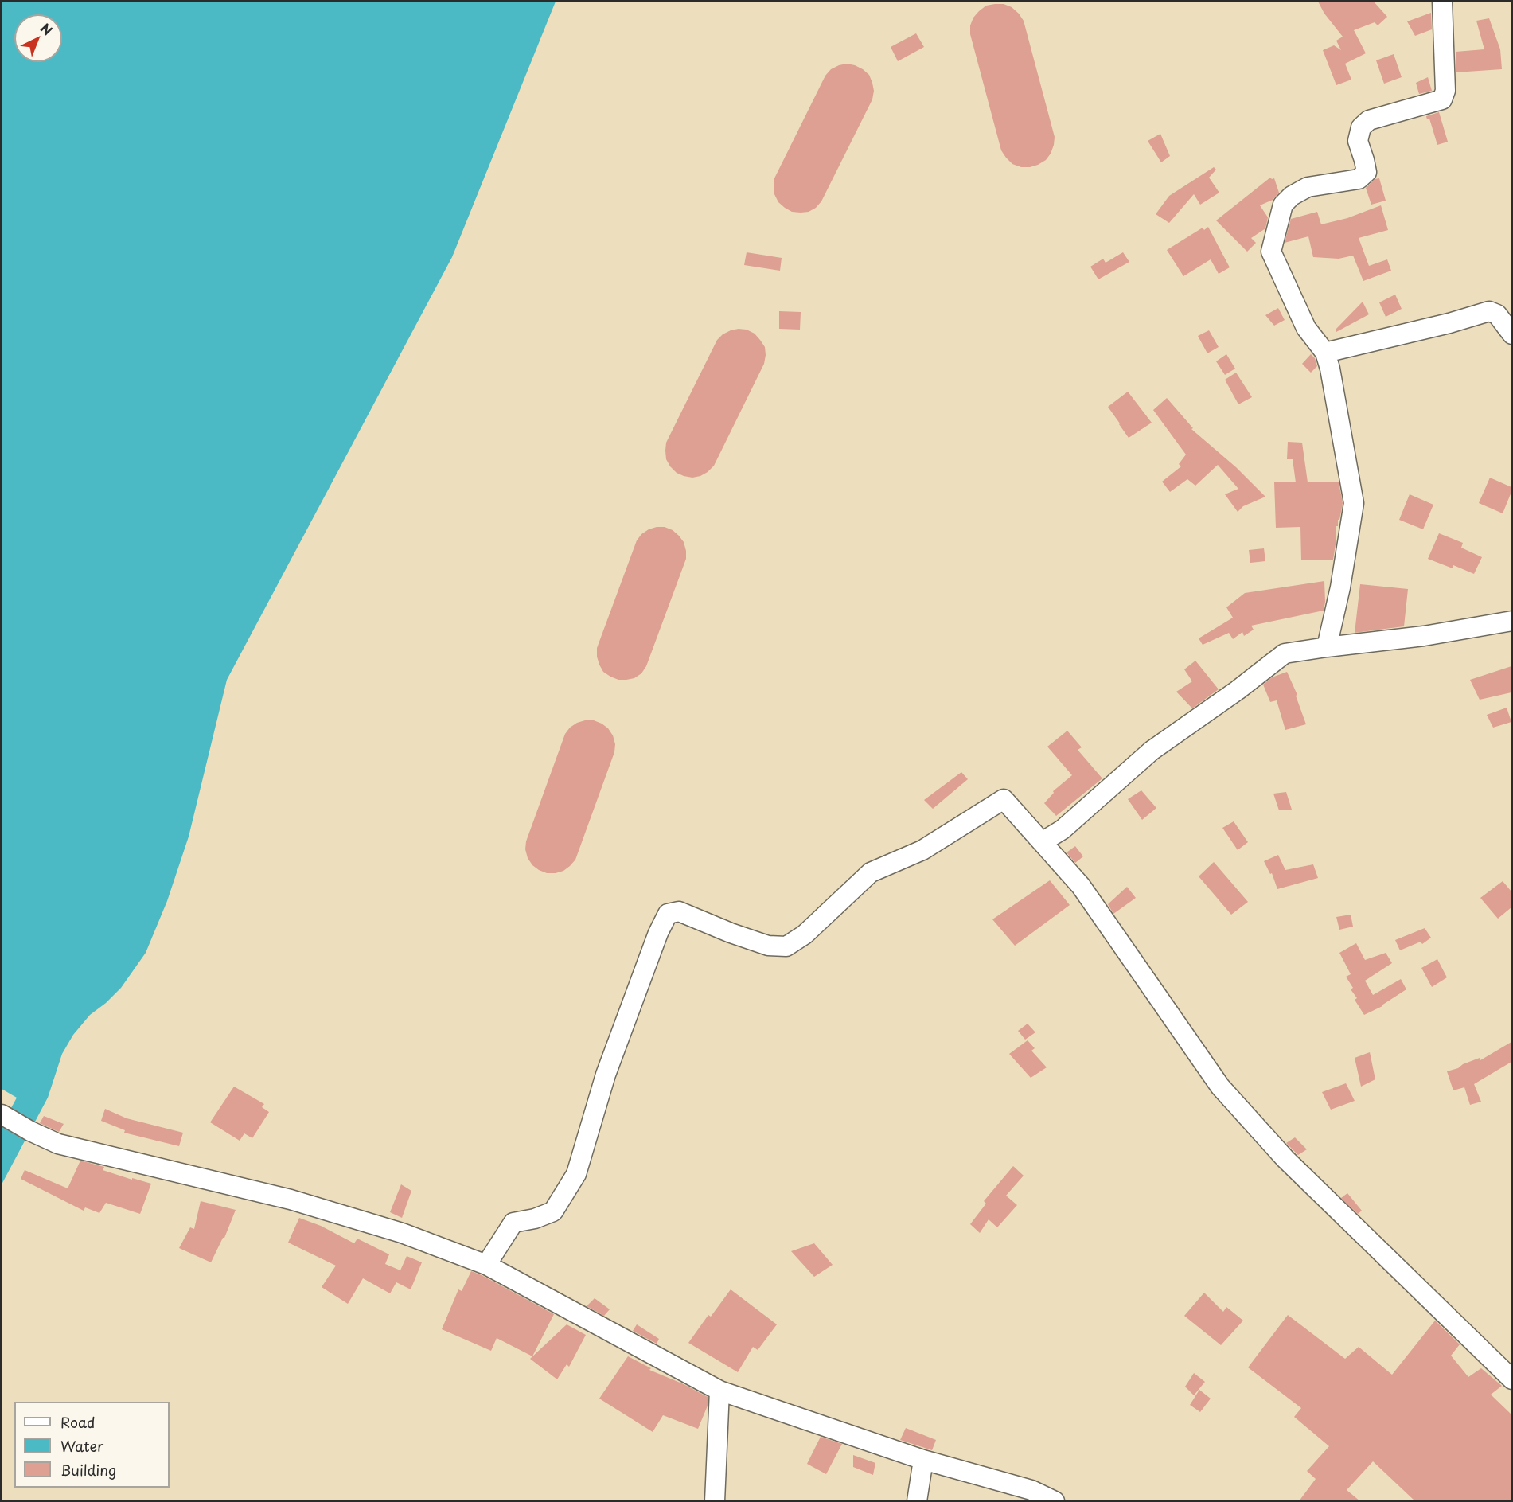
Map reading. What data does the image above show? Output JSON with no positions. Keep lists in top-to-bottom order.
{
  "legend": ["Road", "Water", "Building"],
  "north": "top right"
}
